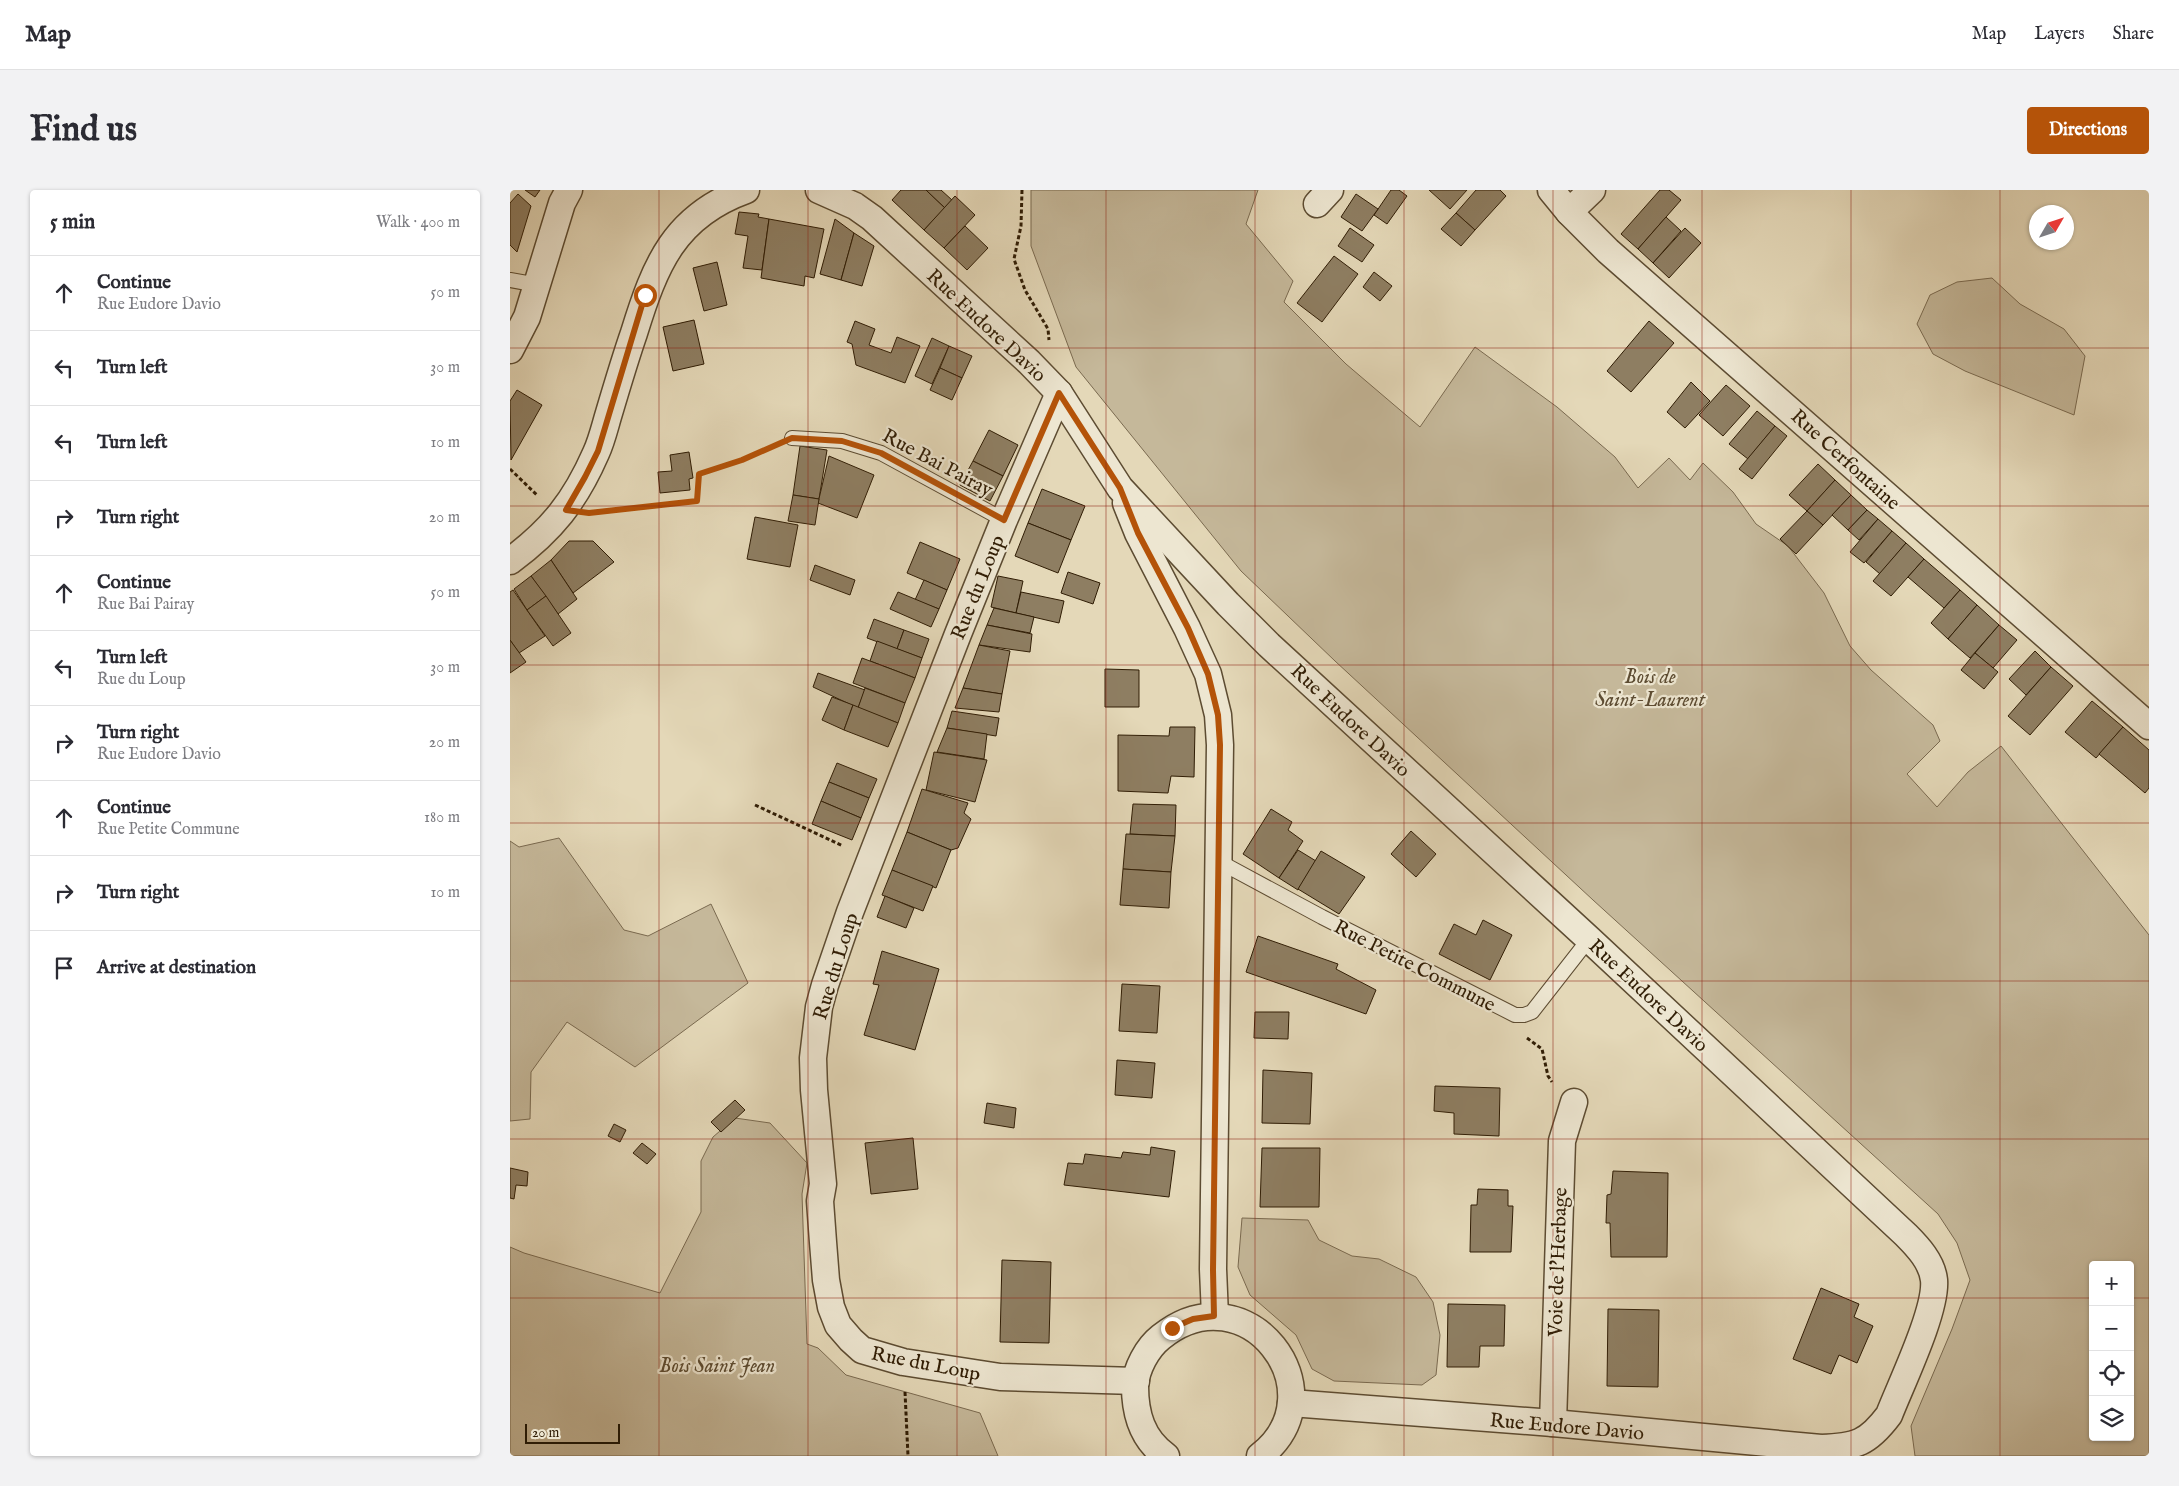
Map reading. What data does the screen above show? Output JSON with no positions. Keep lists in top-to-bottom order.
{
  "streets": {
    "street": [
      "Rue Eudore Davio",
      "Rue Cerfontaine",
      "Rue du Loup",
      "Voie de l'Herbage"
    ],
    "lane": ["Rue Bai Pairay", "Rue Petite Commune"]
  },
  "crossings": [
    ["Rue Eudore Davio", "Rue du Loup"],
    ["Rue Eudore Davio", "Rue Petite Commune"],
    ["Rue Eudore Davio", "Voie de l'Herbage"],
    ["Rue Bai Pairay", "Rue du Loup"]
  ],
  "parks": ["Bois de Saint-Laurent", "Bois Saint Jean"],
  "scale_bar": "20 m",
  "north": "top right",
  "page": {
    "header": "Map",
    "nav": ["Map", "Layers", "Share"],
    "buttons": "Directions",
    "title": "Find us",
    "heading": ["5 min", "Walk · 400 m"],
    "list": [
      ["Continue", "Rue Eudore Davio", "50 m"],
      ["Turn left", "30 m"],
      ["Turn left", "10 m"],
      ["Turn right", "20 m"],
      ["Continue", "Rue Bai Pairay", "50 m"],
      ["Turn left", "Rue du Loup", "30 m"],
      ["Turn right", "Rue Eudore Davio", "20 m"],
      ["Continue", "Rue Petite Commune", "180 m"],
      ["Turn right", "10 m"],
      "Arrive at destination"
    ],
    "map_buttons": ["+", "−"],
    "scale": "20 m"
  }
}
